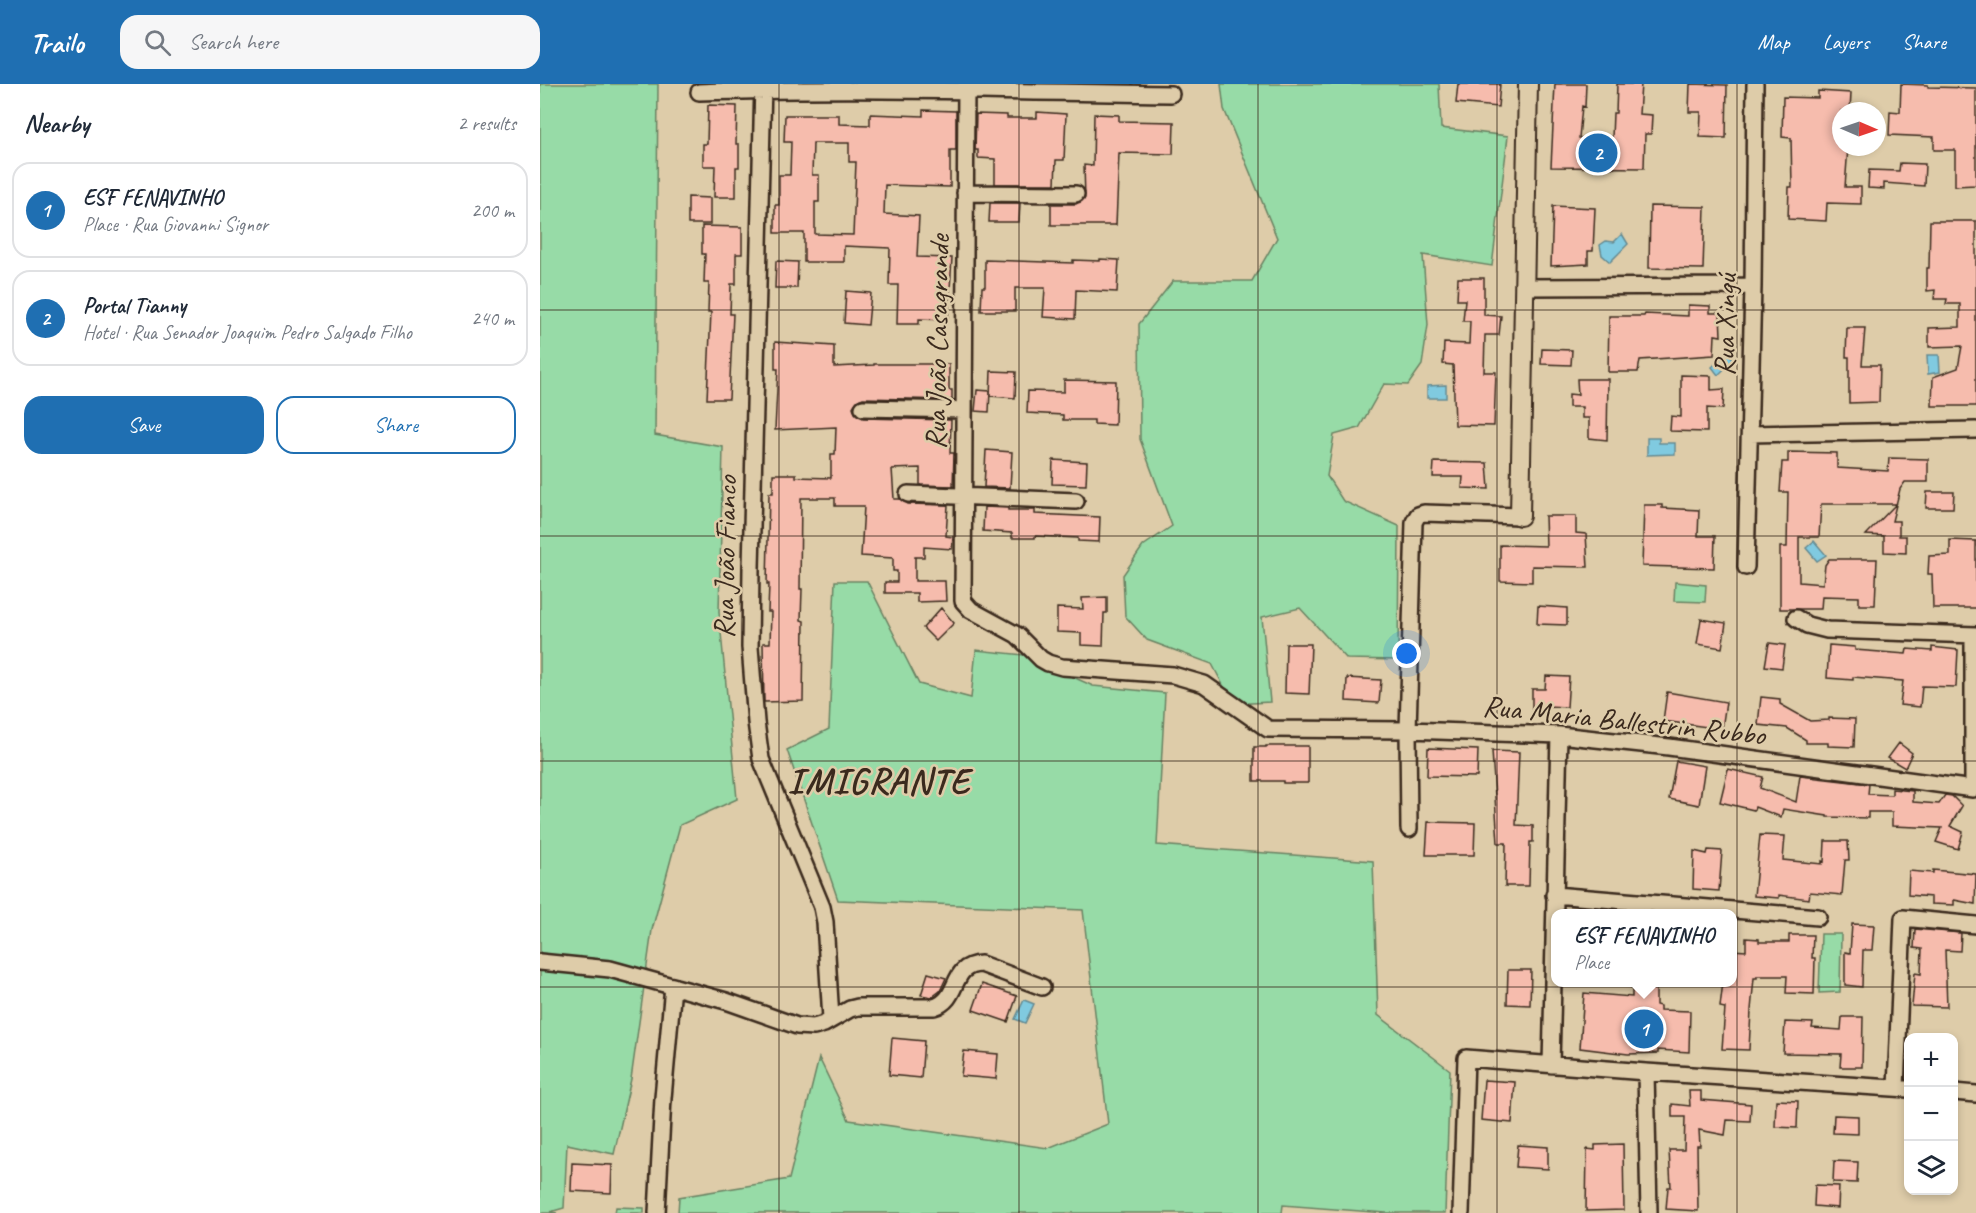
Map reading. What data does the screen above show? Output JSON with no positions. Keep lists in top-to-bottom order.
{
  "streets": {
    "street": [
      "Rua Xingú",
      "Rua João Casagrande",
      "Rua João Fianco",
      "Rua Maria Ballestrin Rubbo"
    ]
  },
  "crossings": [
    ["Rua João Casagrande", "Rua Maria Ballestrin Rubbo"]
  ],
  "districts": ["IMIGRANTE"],
  "north": "right",
  "page": {
    "header": "Trailo",
    "search": "Search here",
    "nav": ["Map", "Layers", "Share"],
    "heading": ["Nearby", "2 results"],
    "pins": ["2", "1"],
    "list": [
      {
        "mark": "1",
        "name": "ESF FENAVINHO",
        "note": "Place · Rua Giovanni Signor",
        "value": "200 m"
      },
      {
        "mark": "2",
        "name": "Portal Tianny",
        "note": "Hotel · Rua Senador Joaquim Pedro Salgado Filho",
        "value": "240 m"
      }
    ],
    "buttons": ["Save", "Share"],
    "popup": ["ESF FENAVINHO", "Place"],
    "map_buttons": ["+", "−"]
  }
}
